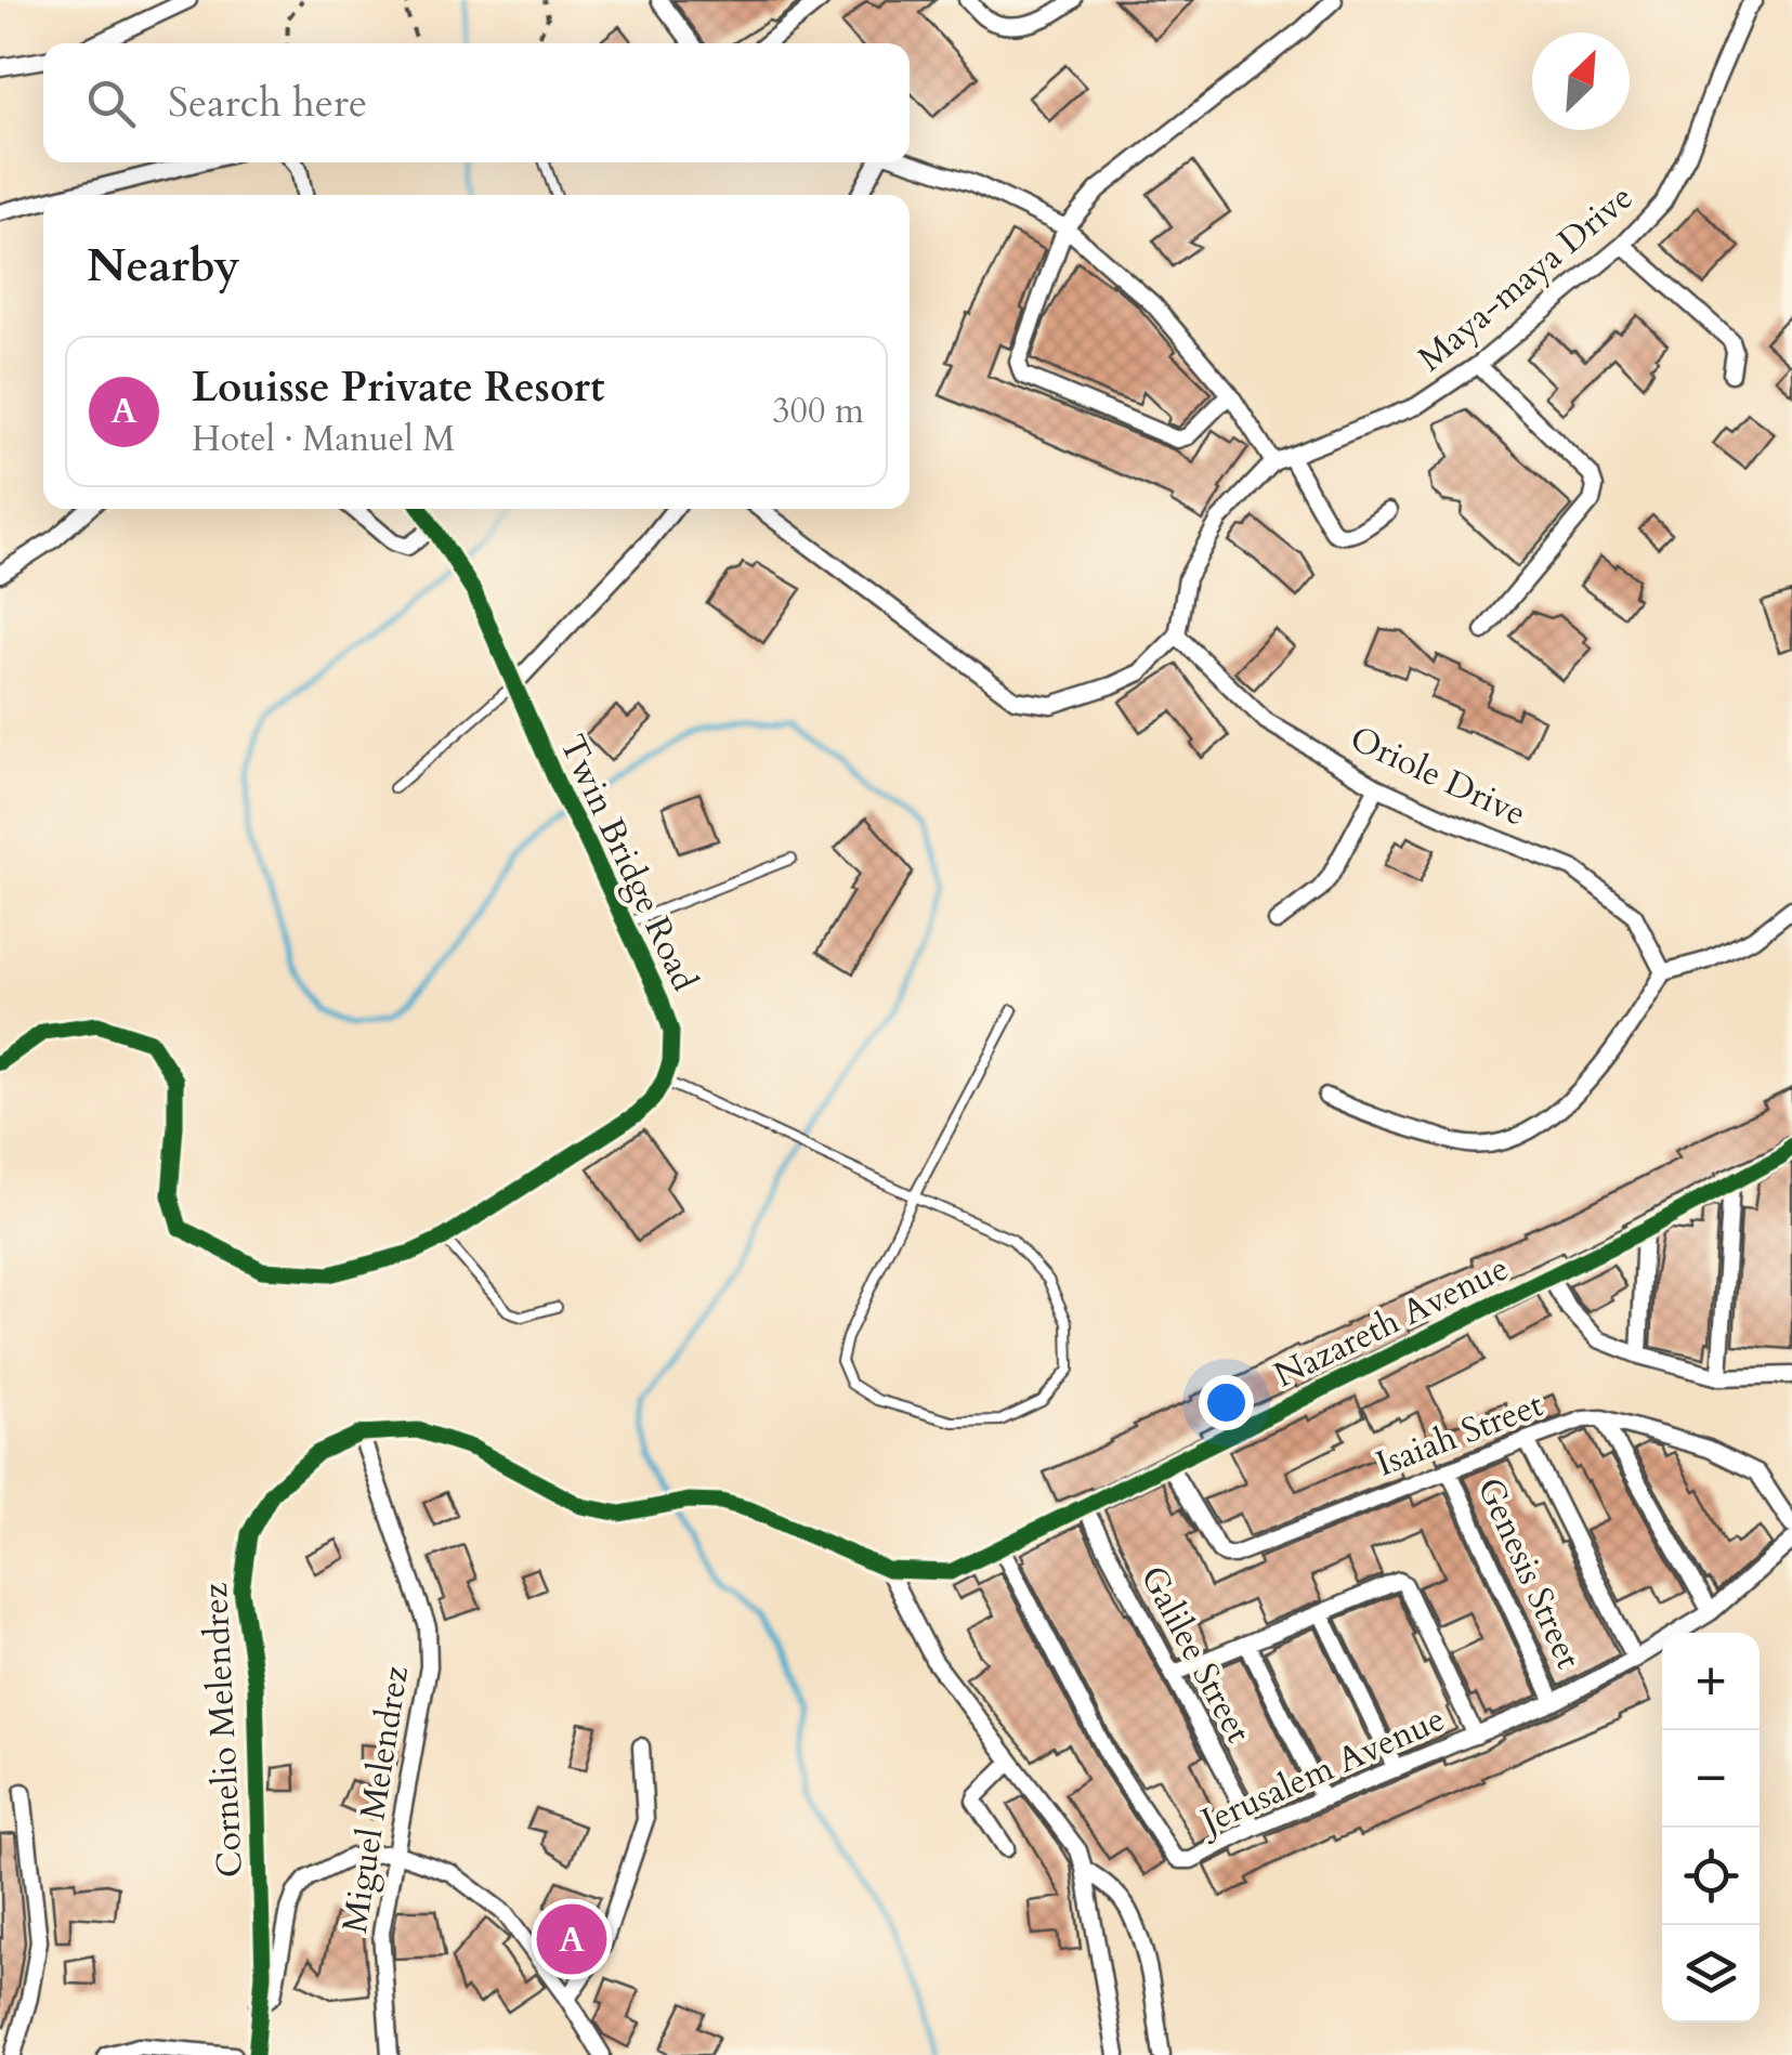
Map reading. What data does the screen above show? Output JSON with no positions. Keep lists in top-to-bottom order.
{
  "streets": {
    "street": [
      "Maya-maya Drive",
      "Oriole Drive",
      "Twin Bridge Road",
      "Nazareth Avenue",
      "Isaiah Street",
      "Genesis Street",
      "Galilee Street",
      "Cornelio Melendrez",
      "Jerusalem Avenue",
      "Miguel Melendrez"
    ]
  },
  "crossings": [
    ["Nazareth Avenue", "Isaiah Street"],
    ["Nazareth Avenue", "Galilee Street"],
    ["Nazareth Avenue", "Cornelio Melendrez"],
    ["Nazareth Avenue", "Jerusalem Avenue"],
    ["Isaiah Street", "Genesis Street"],
    ["Genesis Street", "Jerusalem Avenue"],
    ["Galilee Street", "Jerusalem Avenue"],
    ["Cornelio Melendrez", "Miguel Melendrez"]
  ],
  "north": "top right",
  "page": {
    "search": "Search here",
    "heading": "Nearby",
    "list": [
      {
        "mark": "A",
        "name": "Louisse Private Resort",
        "note": "Hotel · Manuel M",
        "value": "300 m"
      }
    ],
    "map_buttons": ["+", "−"],
    "pins": "A"
  }
}
